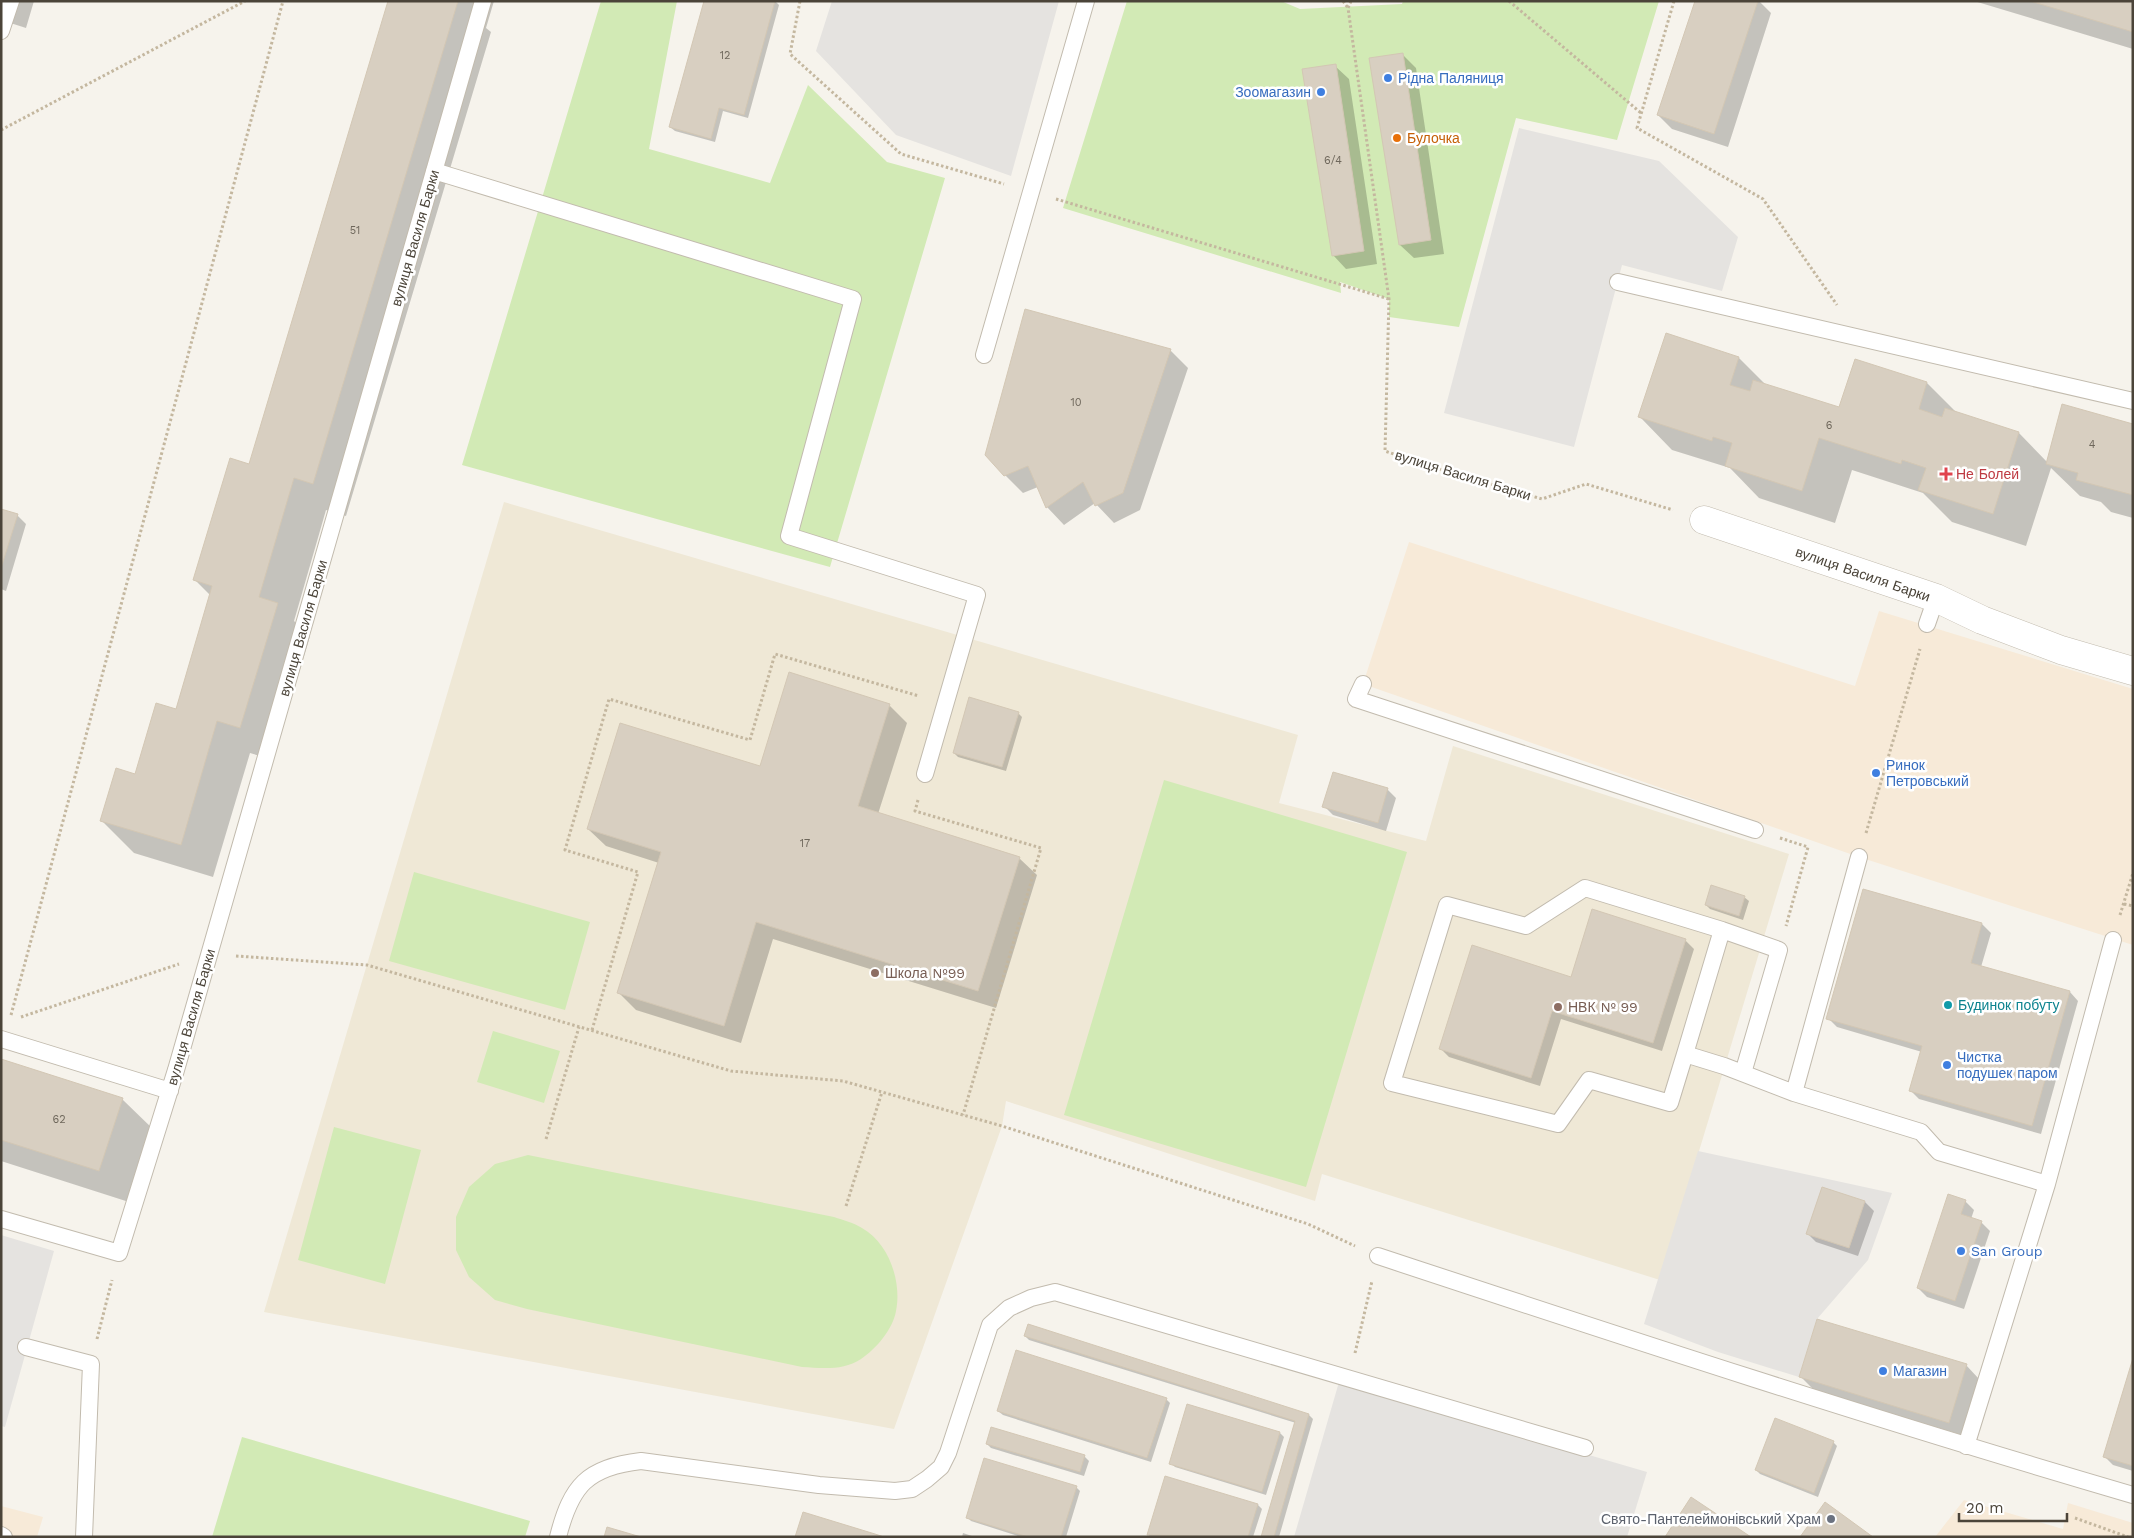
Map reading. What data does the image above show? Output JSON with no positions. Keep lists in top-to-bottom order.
{
  "streets": {
    "street": ["вулиця Василя Барки"]
  },
  "places": {
    "other": [
      "Рідна Паляниця",
      "Зоомагазин",
      "Булочка",
      "Ринок Петровський",
      "Школа №99",
      "Будинок побуту",
      "НВК № 99",
      "Чистка подушек паром",
      "San Group",
      "Магазин",
      "Свято-Пантелеймонівський Храм"
    ],
    "health": ["Не Болей"]
  },
  "house_numbers": [
    "12",
    "6/4",
    "51",
    "10",
    "6",
    "4",
    "17",
    "62"
  ],
  "scale_bar": "20 m"
}
